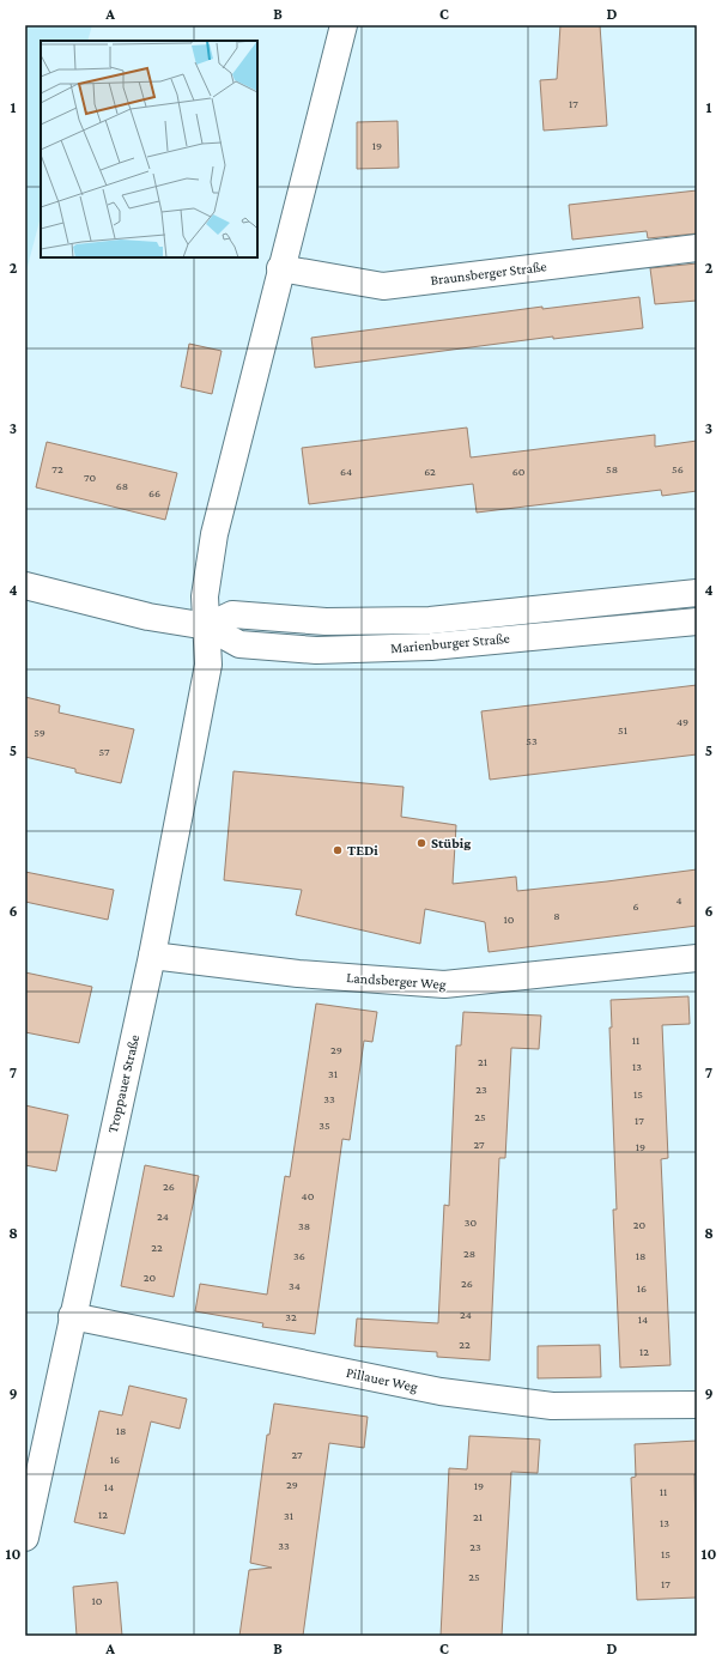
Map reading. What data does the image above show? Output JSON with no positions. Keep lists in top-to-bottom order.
{
  "streets": {
    "street": [
      "Braunsberger Straße",
      "Marienburger Straße",
      "Landsberger Weg",
      "Troppauer Straße",
      "Pillauer Weg"
    ]
  },
  "crossings": [
    ["Marienburger Straße", "Troppauer Straße"],
    ["Landsberger Weg", "Troppauer Straße"],
    ["Troppauer Straße", "Pillauer Weg"]
  ],
  "places": ["Stübig", "TEDi"],
  "house_numbers": [
    "17",
    "19",
    "72",
    "58",
    "56",
    "64",
    "62",
    "60",
    "70",
    "68",
    "66",
    "49",
    "51",
    "59",
    "53",
    "57",
    "4",
    "6",
    "8",
    "10",
    "11",
    "29",
    "21",
    "13",
    "31",
    "23",
    "15",
    "33",
    "25",
    "17",
    "35",
    "27",
    "19",
    "26",
    "40",
    "24",
    "30",
    "20",
    "38",
    "22",
    "28",
    "36",
    "18",
    "20",
    "26",
    "34",
    "16",
    "24",
    "32",
    "14",
    "22",
    "12",
    "18",
    "27",
    "16",
    "29",
    "19",
    "14",
    "11",
    "12",
    "31",
    "21",
    "13",
    "33",
    "23",
    "15",
    "25",
    "17",
    "10"
  ],
  "grid": {
    "columns": [
      "A",
      "B",
      "C",
      "D"
    ],
    "rows": [
      "1",
      "2",
      "3",
      "4",
      "5",
      "6",
      "7",
      "8",
      "9",
      "10"
    ]
  }
}
